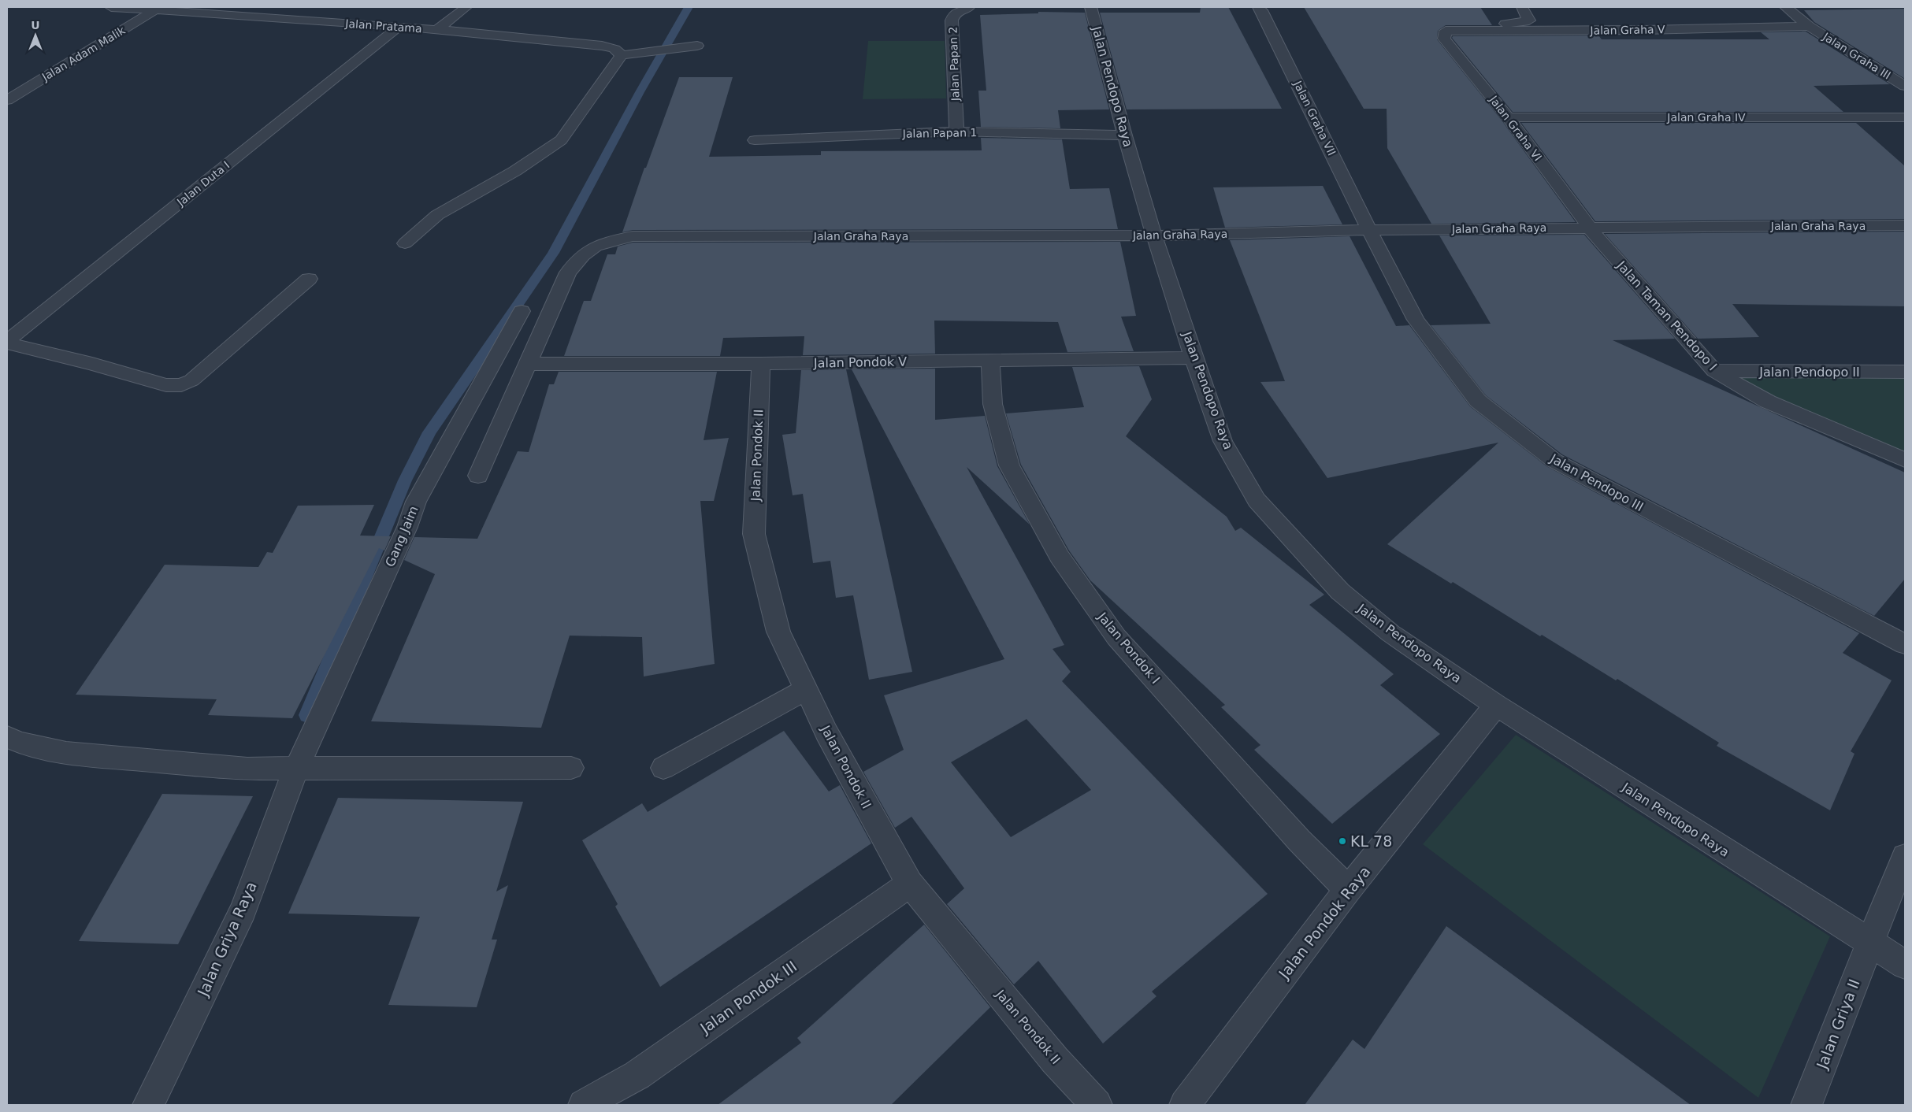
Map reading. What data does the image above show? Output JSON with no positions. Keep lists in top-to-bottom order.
{
  "streets": {
    "street": [
      "Jalan Pratama",
      "Jalan Graha V",
      "Jalan Adam Malik",
      "Jalan Graha III",
      "Jalan Papan 2",
      "Jalan Pendopo Raya",
      "Jalan Graha IV",
      "Jalan Graha VII",
      "Jalan Graha VI",
      "Jalan Papan 1",
      "Jalan Duta I",
      "Jalan Graha Raya",
      "Jalan Taman Pendopo I",
      "Jalan Pondok V",
      "Jalan Pendopo II",
      "Jalan Pondok II",
      "Jalan Pendopo III",
      "Gang Jaim",
      "Jalan Pondok I",
      "Jalan Pondok Raya",
      "Jalan Griya Raya",
      "Jalan Pondok III",
      "Jalan Griya II"
    ]
  },
  "crossings": [
    ["Jalan Pratama", "Jalan Adam Malik"],
    ["Jalan Pratama", "Jalan Duta I"],
    ["Jalan Graha V", "Jalan Graha III"],
    ["Jalan Graha V", "Jalan Graha VI"],
    ["Jalan Papan 2", "Jalan Papan 1"],
    ["Jalan Pendopo Raya", "Jalan Papan 1"],
    ["Jalan Pendopo Raya", "Jalan Graha Raya"],
    ["Jalan Pendopo Raya", "Jalan Pondok V"],
    ["Jalan Pendopo Raya", "Jalan Pondok Raya"],
    ["Jalan Pendopo Raya", "Jalan Griya II"],
    ["Jalan Graha IV", "Jalan Graha VI"],
    ["Jalan Graha VII", "Jalan Graha Raya"],
    ["Jalan Graha VII", "Jalan Pendopo III"],
    ["Jalan Graha VI", "Jalan Graha Raya"],
    ["Jalan Graha VI", "Jalan Taman Pendopo I"],
    ["Jalan Graha Raya", "Jalan Taman Pendopo I"],
    ["Jalan Graha Raya", "Jalan Pondok V"],
    ["Jalan Graha Raya", "Jalan Pendopo III"],
    ["Jalan Taman Pendopo I", "Jalan Pendopo II"],
    ["Jalan Pondok V", "Jalan Pondok II"],
    ["Jalan Pondok V", "Jalan Pondok I"],
    ["Jalan Pondok II", "Jalan Pondok III"],
    ["Gang Jaim", "Jalan Griya Raya"],
    ["Jalan Pondok I", "Jalan Pondok Raya"]
  ],
  "places": ["KL 78"],
  "north": "top"
}
